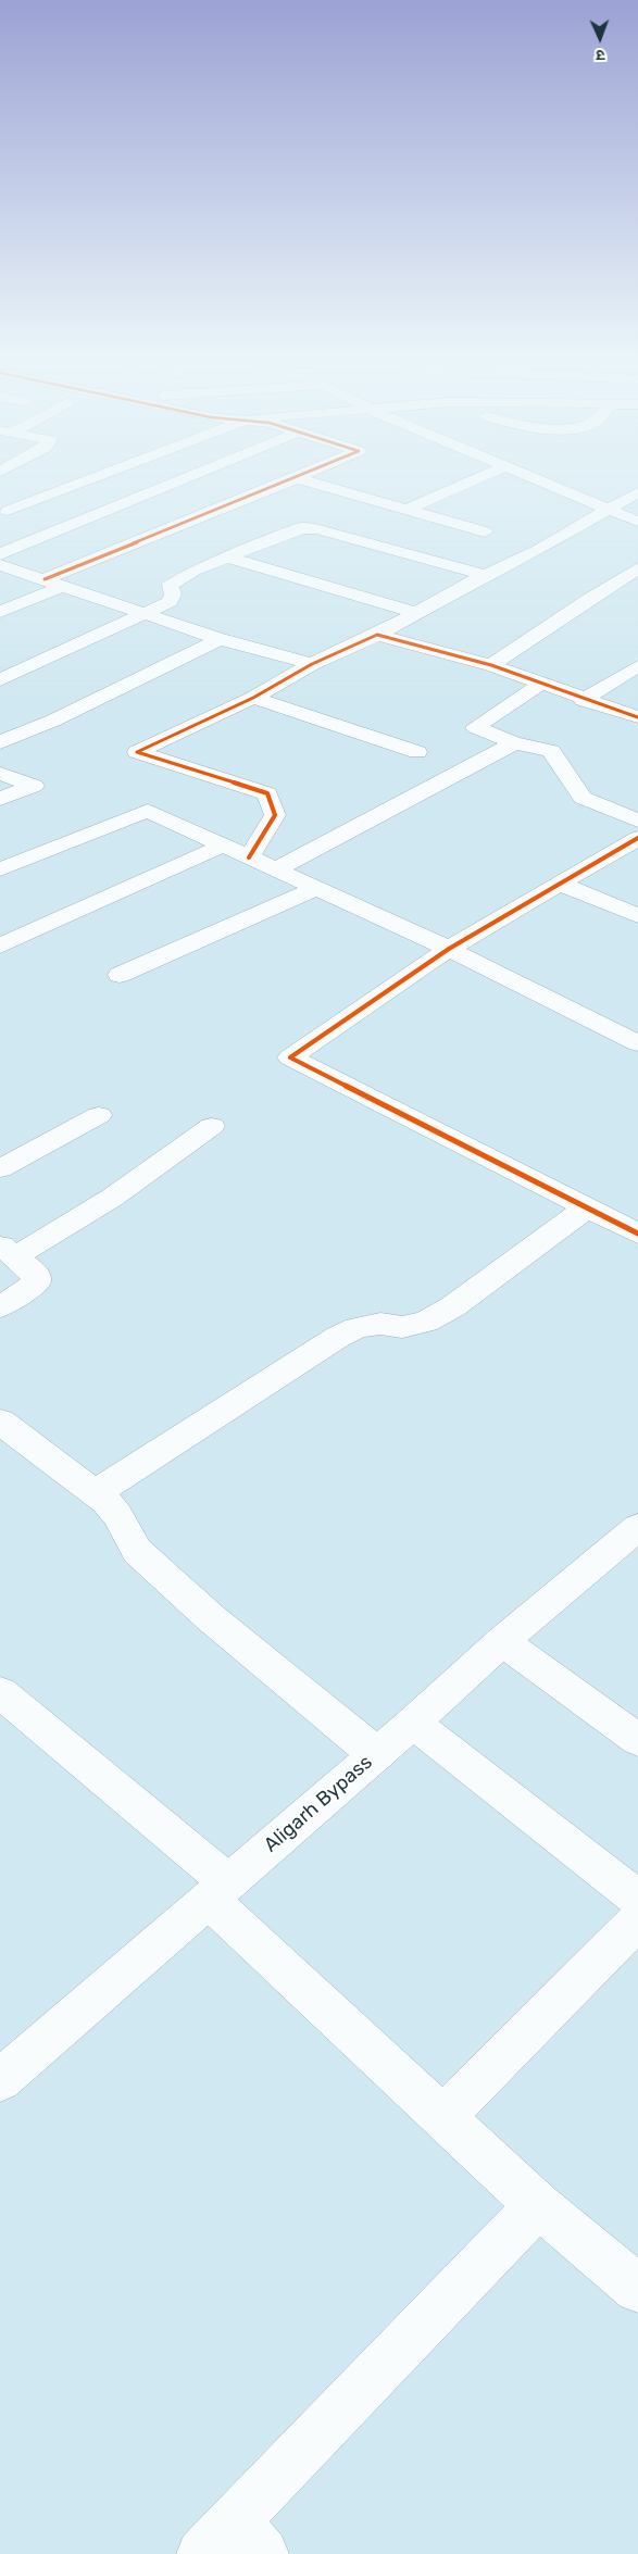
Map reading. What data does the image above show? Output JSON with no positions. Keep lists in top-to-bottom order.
{
  "streets": {
    "street": ["Aligarh Bypass"]
  },
  "north": "bottom"
}
